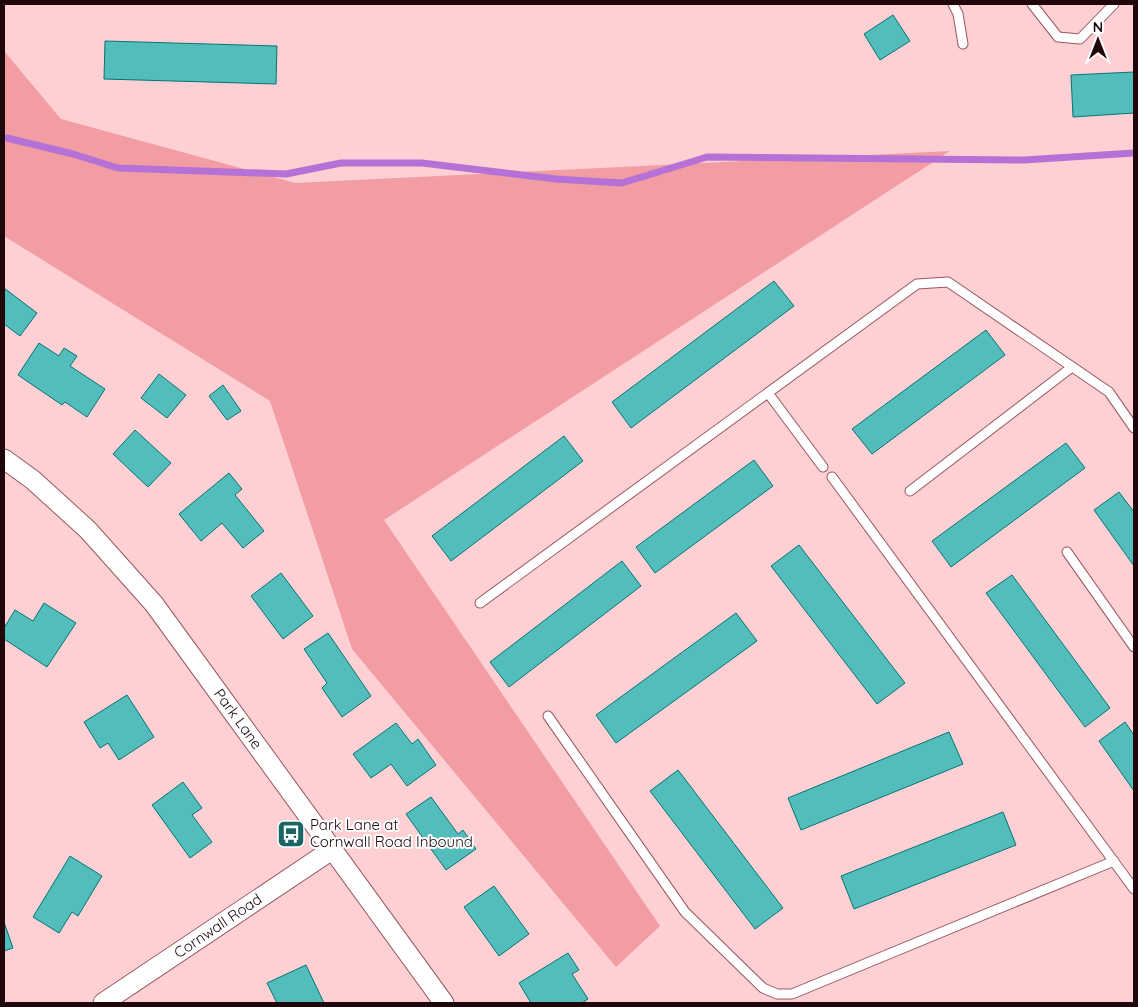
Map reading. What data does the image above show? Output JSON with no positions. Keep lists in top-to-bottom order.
{
  "streets": {
    "street": ["Park Lane", "Cornwall Road"]
  },
  "crossings": [
    ["Park Lane", "Cornwall Road"]
  ],
  "places": {
    "bus stop": ["Park Lane at Cornwall Road Inbound"]
  },
  "north": "top"
}
